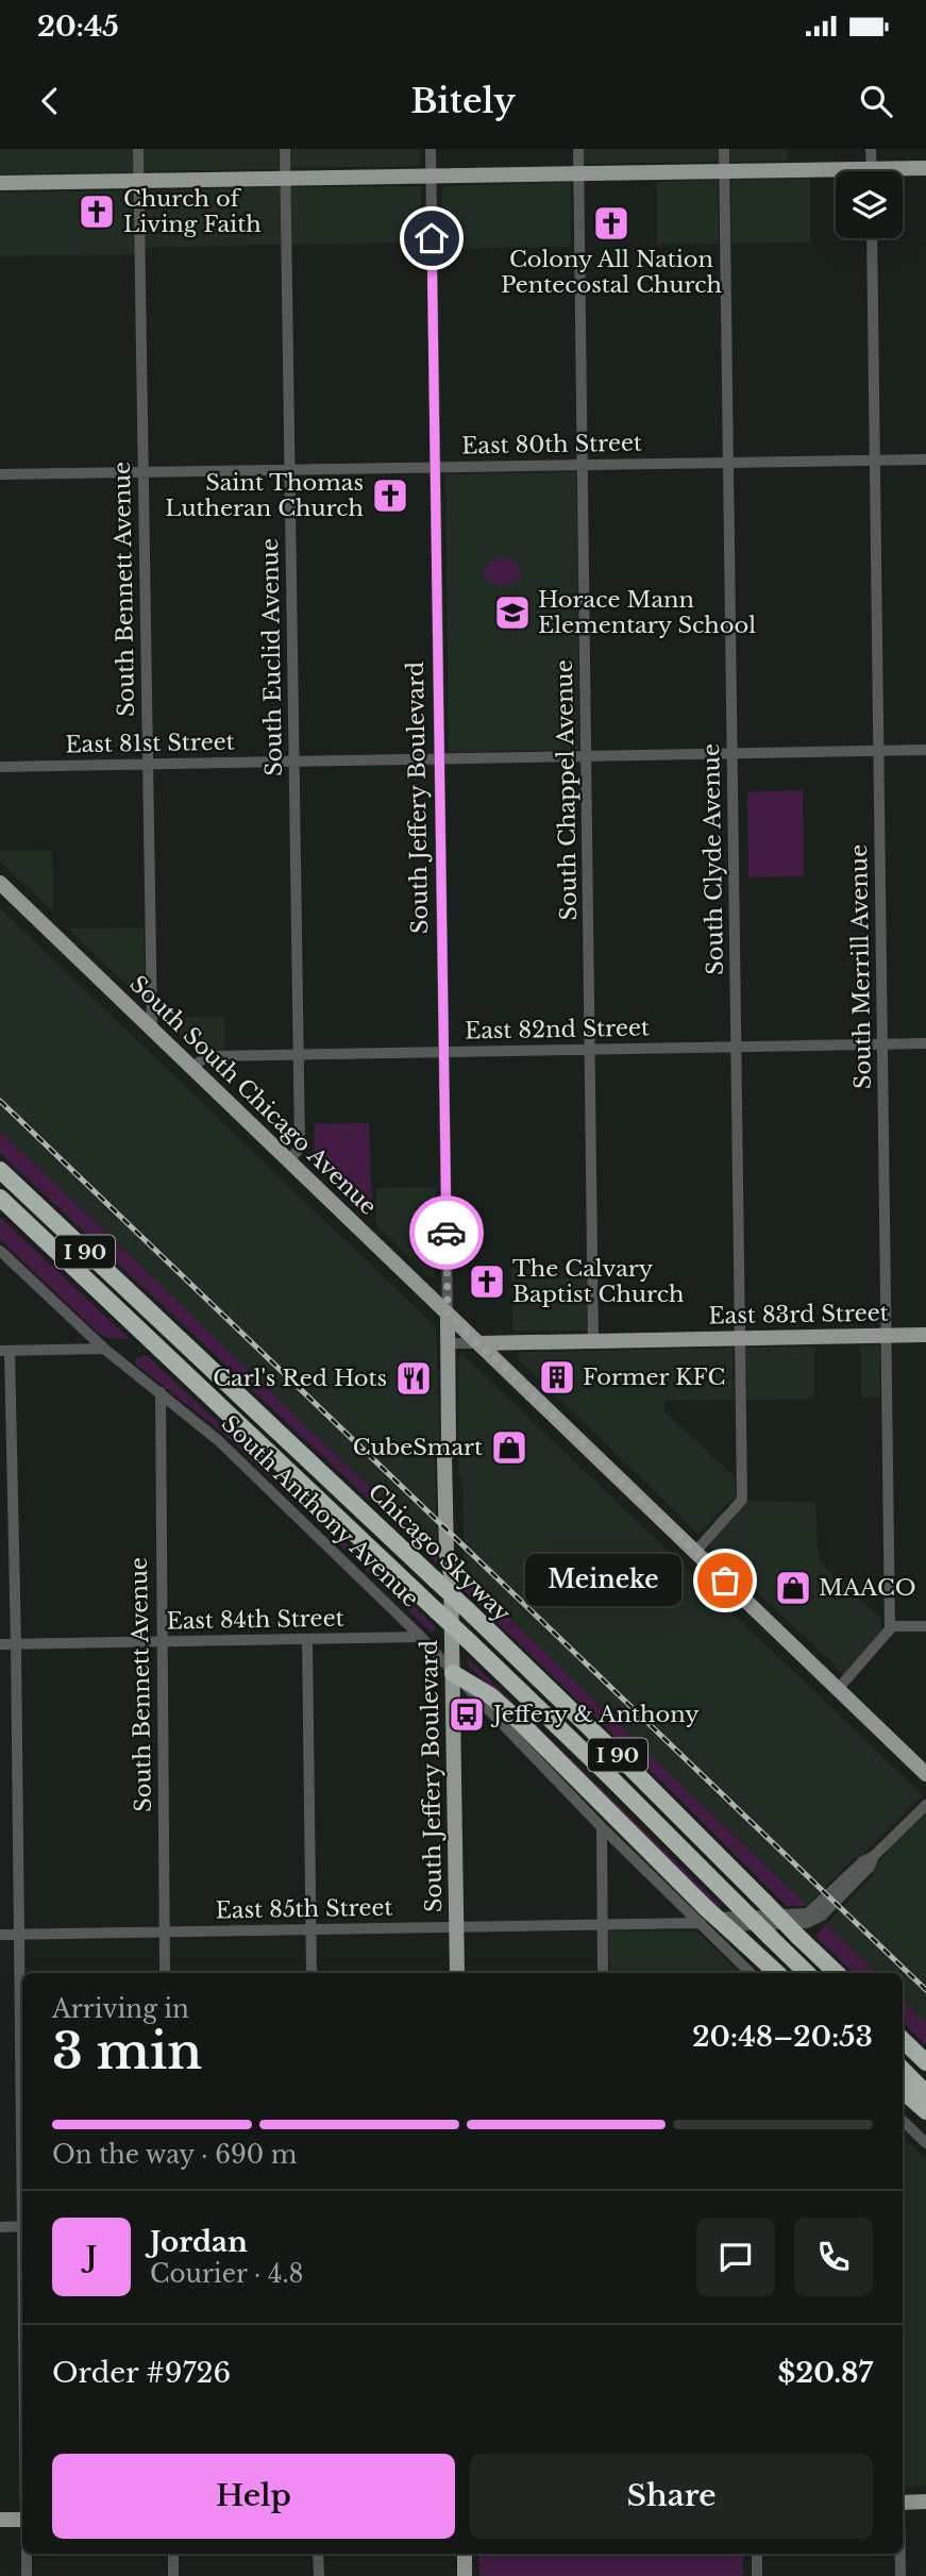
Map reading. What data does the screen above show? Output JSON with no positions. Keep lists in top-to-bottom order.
{
  "streets": {
    "highway": ["I 90", "Chicago Skyway"],
    "main road": ["South Jeffery Boulevard", "South South Chicago Avenue", "East 83rd Street"],
    "street": [
      "East 80th Street",
      "South Bennett Avenue",
      "South Euclid Avenue",
      "East 81st Street",
      "South Chappel Avenue",
      "South Clyde Avenue",
      "South Merrill Avenue",
      "East 82nd Street",
      "South Anthony Avenue",
      "East 84th Street",
      "East 85th Street"
    ]
  },
  "crossings": [
    ["East 80th Street", "South Bennett Avenue"],
    ["East 80th Street", "South Euclid Avenue"],
    ["East 80th Street", "South Chappel Avenue"],
    ["East 80th Street", "South Jeffery Boulevard"],
    ["East 80th Street", "South Clyde Avenue"],
    ["East 80th Street", "South Merrill Avenue"],
    ["South Bennett Avenue", "East 81st Street"],
    ["South Bennett Avenue", "South South Chicago Avenue"],
    ["South Bennett Avenue", "South Anthony Avenue"],
    ["South Bennett Avenue", "East 84th Street"],
    ["South Bennett Avenue", "East 85th Street"],
    ["South Euclid Avenue", "East 81st Street"],
    ["South Euclid Avenue", "East 82nd Street"],
    ["South Euclid Avenue", "South South Chicago Avenue"],
    ["East 81st Street", "South Chappel Avenue"],
    ["East 81st Street", "South Jeffery Boulevard"],
    ["East 81st Street", "South Clyde Avenue"],
    ["East 81st Street", "South Merrill Avenue"],
    ["South Chappel Avenue", "East 82nd Street"],
    ["South Chappel Avenue", "East 83rd Street"],
    ["South Jeffery Boulevard", "East 82nd Street"],
    ["South Jeffery Boulevard", "South South Chicago Avenue"],
    ["South Jeffery Boulevard", "East 83rd Street"],
    ["South Jeffery Boulevard", "South Anthony Avenue"],
    ["South Jeffery Boulevard", "Chicago Skyway"],
    ["South Jeffery Boulevard", "East 85th Street"],
    ["South Clyde Avenue", "East 82nd Street"],
    ["South Clyde Avenue", "South South Chicago Avenue"],
    ["South Clyde Avenue", "East 83rd Street"],
    ["South Merrill Avenue", "East 82nd Street"],
    ["South Merrill Avenue", "East 83rd Street"],
    ["East 82nd Street", "South South Chicago Avenue"],
    ["South South Chicago Avenue", "East 83rd Street"],
    ["South Anthony Avenue", "East 84th Street"],
    ["South Anthony Avenue", "East 85th Street"]
  ],
  "places": {
    "church": [
      "Church of Living Faith",
      "Colony All Nation Pentecostal Church",
      "Saint Thomas Lutheran Church",
      "The Calvary Baptist Church"
    ],
    "school or university": ["Horace Mann Elementary School"],
    "building": ["Former KFC"],
    "restaurant": ["Carl's Red Hots"],
    "shop": ["CubeSmart", "MAACO"],
    "other": ["Meineke"],
    "bus stop": ["Jeffery & Anthony"]
  },
  "page": {
    "status": "20:45",
    "header": "Bitely",
    "bubble": "Meineke",
    "heading": ["3 min", "Arriving in", "20:48–20:53"],
    "panel": [
      "Jordan",
      "Courier · 4.8",
      "Order #9726",
      "$20.87"
    ],
    "bar": "On the way · 690 m",
    "round": "J",
    "buttons": ["Help", "Share"]
  }
}
